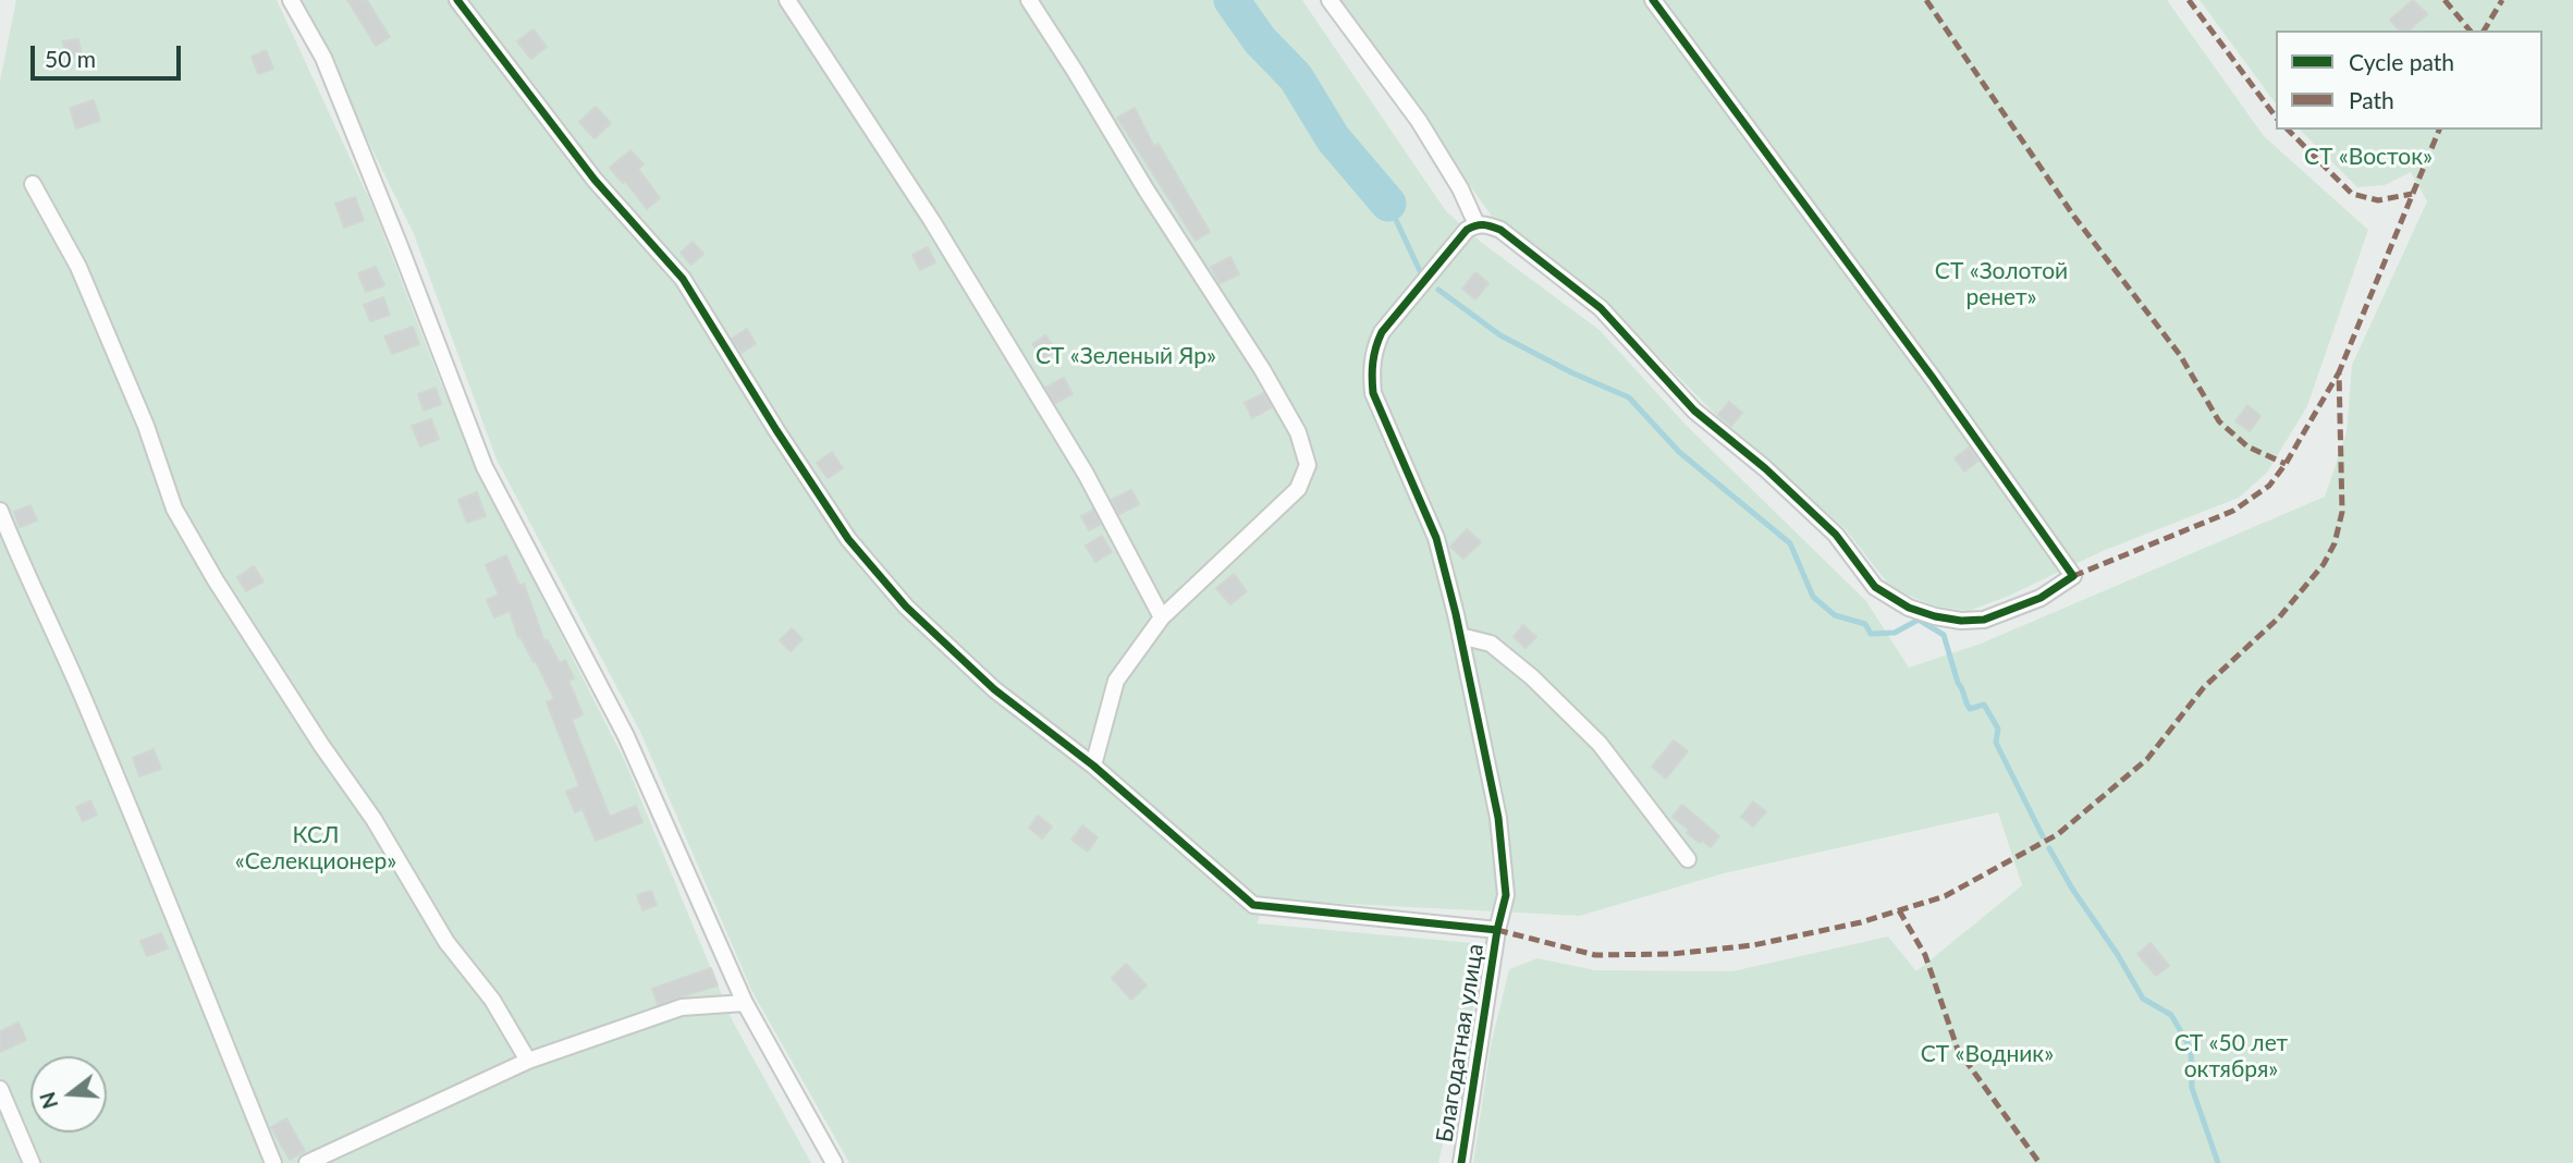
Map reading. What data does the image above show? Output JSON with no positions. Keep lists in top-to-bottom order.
{
  "streets": {
    "street": ["Благодатная улица"]
  },
  "parks": [
    "СТ «Восток»",
    "СТ «Золотой ренет»",
    "СТ «Зеленый Яр»",
    "КСЛ «Селекционер»",
    "СТ «50 лет октября»",
    "СТ «Водник»"
  ],
  "legend": ["Cycle path", "Path"],
  "scale_bar": "50 m",
  "north": "left"
}
